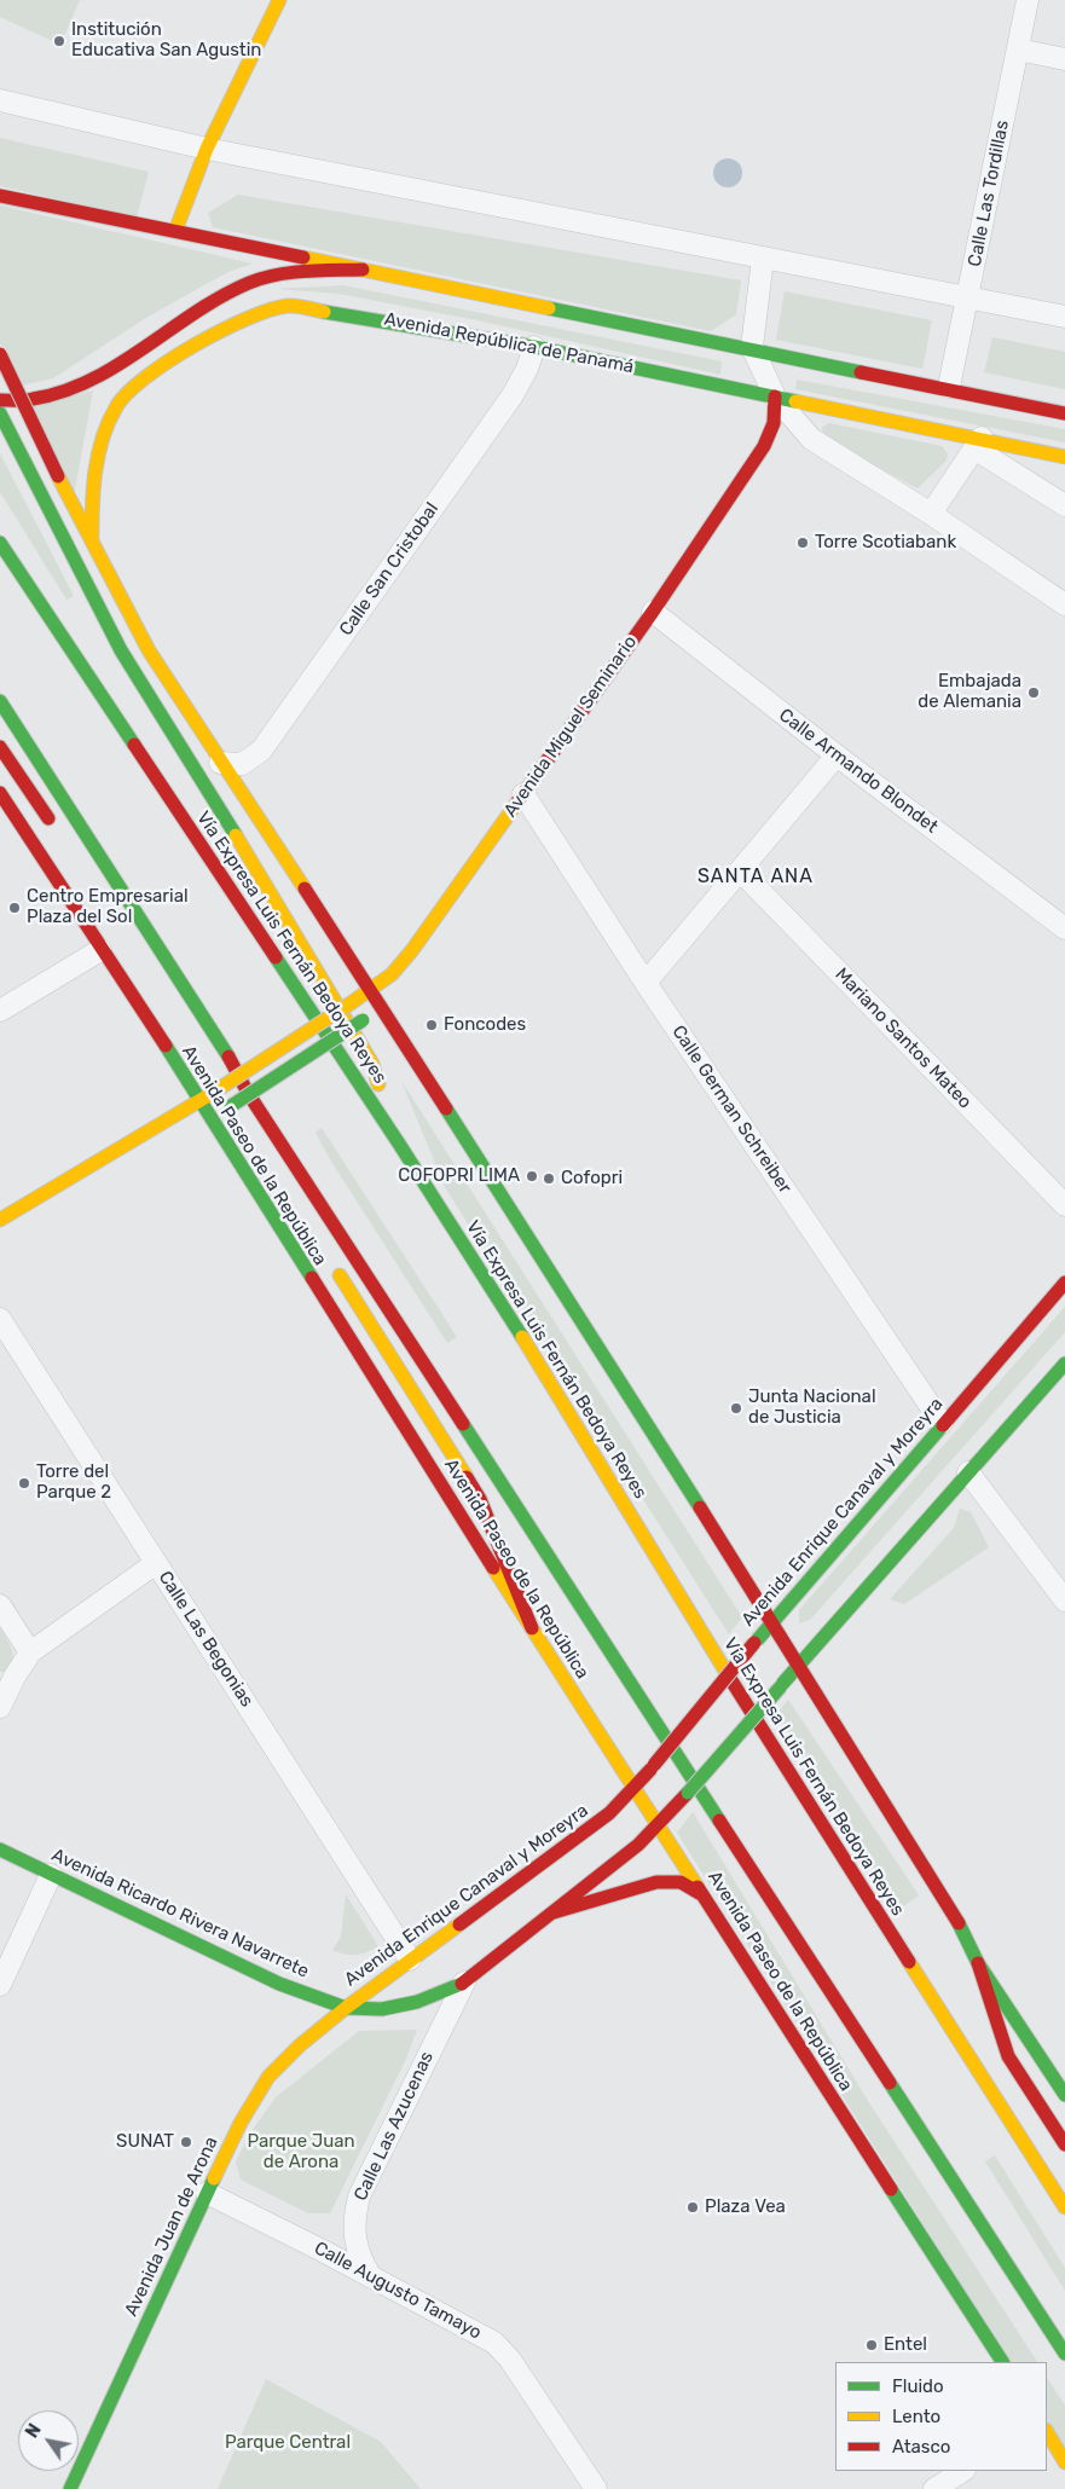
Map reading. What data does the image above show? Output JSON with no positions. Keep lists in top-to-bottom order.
{
  "streets": {
    "main road": [
      "Avenida República de Panamá",
      "Avenida Miguel Seminario",
      "Vía Expresa Luis Fernán Bedoya Reyes",
      "Avenida Paseo de la República",
      "Avenida Enrique Canaval y Moreyra",
      "Avenida Ricardo Rivera Navarrete",
      "Avenida Juan de Arona"
    ],
    "street": [
      "Calle Las Tordillas",
      "Calle San Cristobal",
      "Calle Armando Blondet",
      "Mariano Santos Mateo",
      "Calle German Schreiber",
      "Calle Las Begonias",
      "Calle Las Azucenas",
      "Calle Augusto Tamayo"
    ]
  },
  "crossings": [
    ["Avenida República de Panamá", "Calle San Cristobal"],
    ["Avenida República de Panamá", "Avenida Miguel Seminario"],
    ["Avenida Miguel Seminario", "Calle Armando Blondet"],
    ["Avenida Miguel Seminario", "Calle German Schreiber"],
    ["Avenida Miguel Seminario", "Avenida Paseo de la República"],
    ["Calle German Schreiber", "Avenida Enrique Canaval y Moreyra"],
    ["Avenida Paseo de la República", "Avenida Enrique Canaval y Moreyra"],
    ["Avenida Enrique Canaval y Moreyra", "Calle Las Begonias"],
    ["Avenida Enrique Canaval y Moreyra", "Avenida Ricardo Rivera Navarrete"],
    ["Avenida Enrique Canaval y Moreyra", "Calle Las Azucenas"],
    ["Avenida Enrique Canaval y Moreyra", "Avenida Juan de Arona"],
    ["Avenida Ricardo Rivera Navarrete", "Avenida Juan de Arona"],
    ["Calle Las Azucenas", "Calle Augusto Tamayo"],
    ["Avenida Juan de Arona", "Calle Augusto Tamayo"]
  ],
  "districts": ["SANTA ANA"],
  "parks": ["Parque Juan de Arona", "Parque Central"],
  "places": [
    "Institución Educativa San Agustin",
    "Torre Scotiabank",
    "Embajada de Alemania",
    "Centro Empresarial Plaza del Sol",
    "Foncodes",
    "COFOPRI LIMA",
    "Cofopri",
    "Junta Nacional de Justicia",
    "Torre del Parque 2",
    "SUNAT",
    "Plaza Vea",
    "Entel"
  ],
  "legend": ["Fluido", "Lento", "Atasco"],
  "north": "top left"
}
